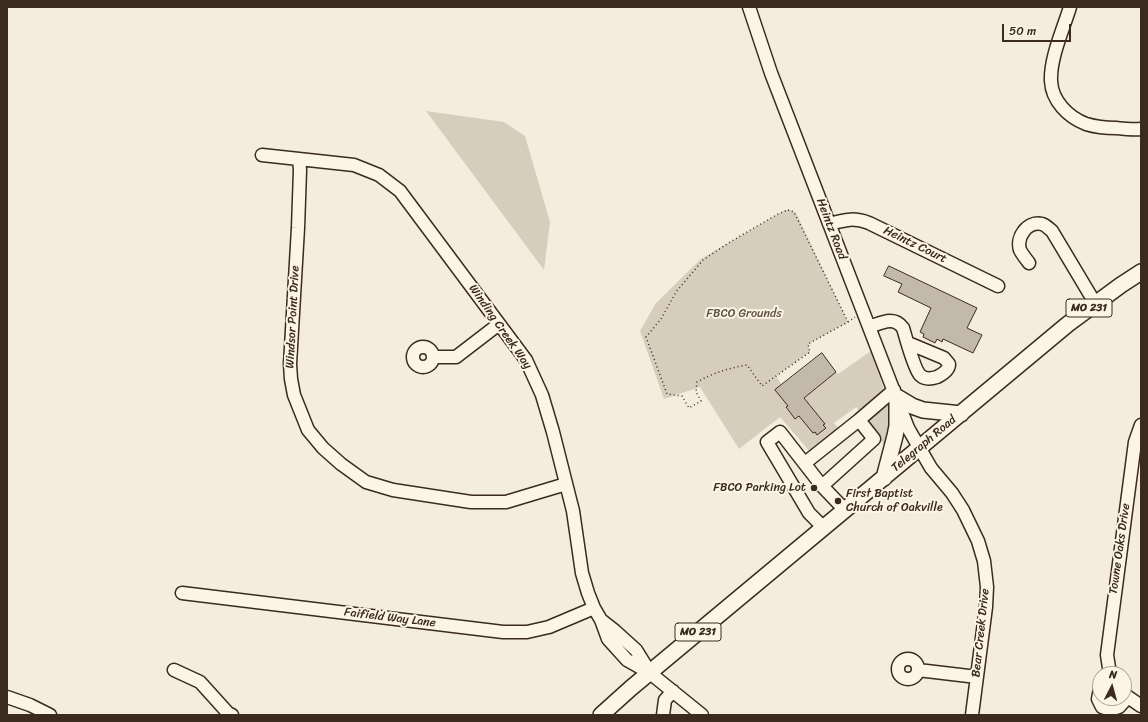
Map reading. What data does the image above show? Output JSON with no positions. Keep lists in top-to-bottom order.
{
  "streets": {
    "main road": ["MO 231", "Telegraph Road"],
    "street": [
      "Heintz Road",
      "Heintz Court",
      "Windsor Point Drive",
      "Winding Creek Way",
      "Towne Oaks Drive",
      "Faifield Way Lane",
      "Bear Creek Drive"
    ]
  },
  "crossings": [
    ["Heintz Road", "Heintz Court"],
    ["Heintz Road", "Telegraph Road"],
    ["Heintz Road", "Bear Creek Drive"],
    ["Windsor Point Drive", "Winding Creek Way"],
    ["Winding Creek Way", "Telegraph Road"],
    ["Winding Creek Way", "Faifield Way Lane"],
    ["Telegraph Road", "Bear Creek Drive"]
  ],
  "parks": ["FBCO Grounds"],
  "places": ["FBCO Parking Lot", "First Baptist Church of Oakville"],
  "scale_bar": "50 m",
  "north": "top"
}
